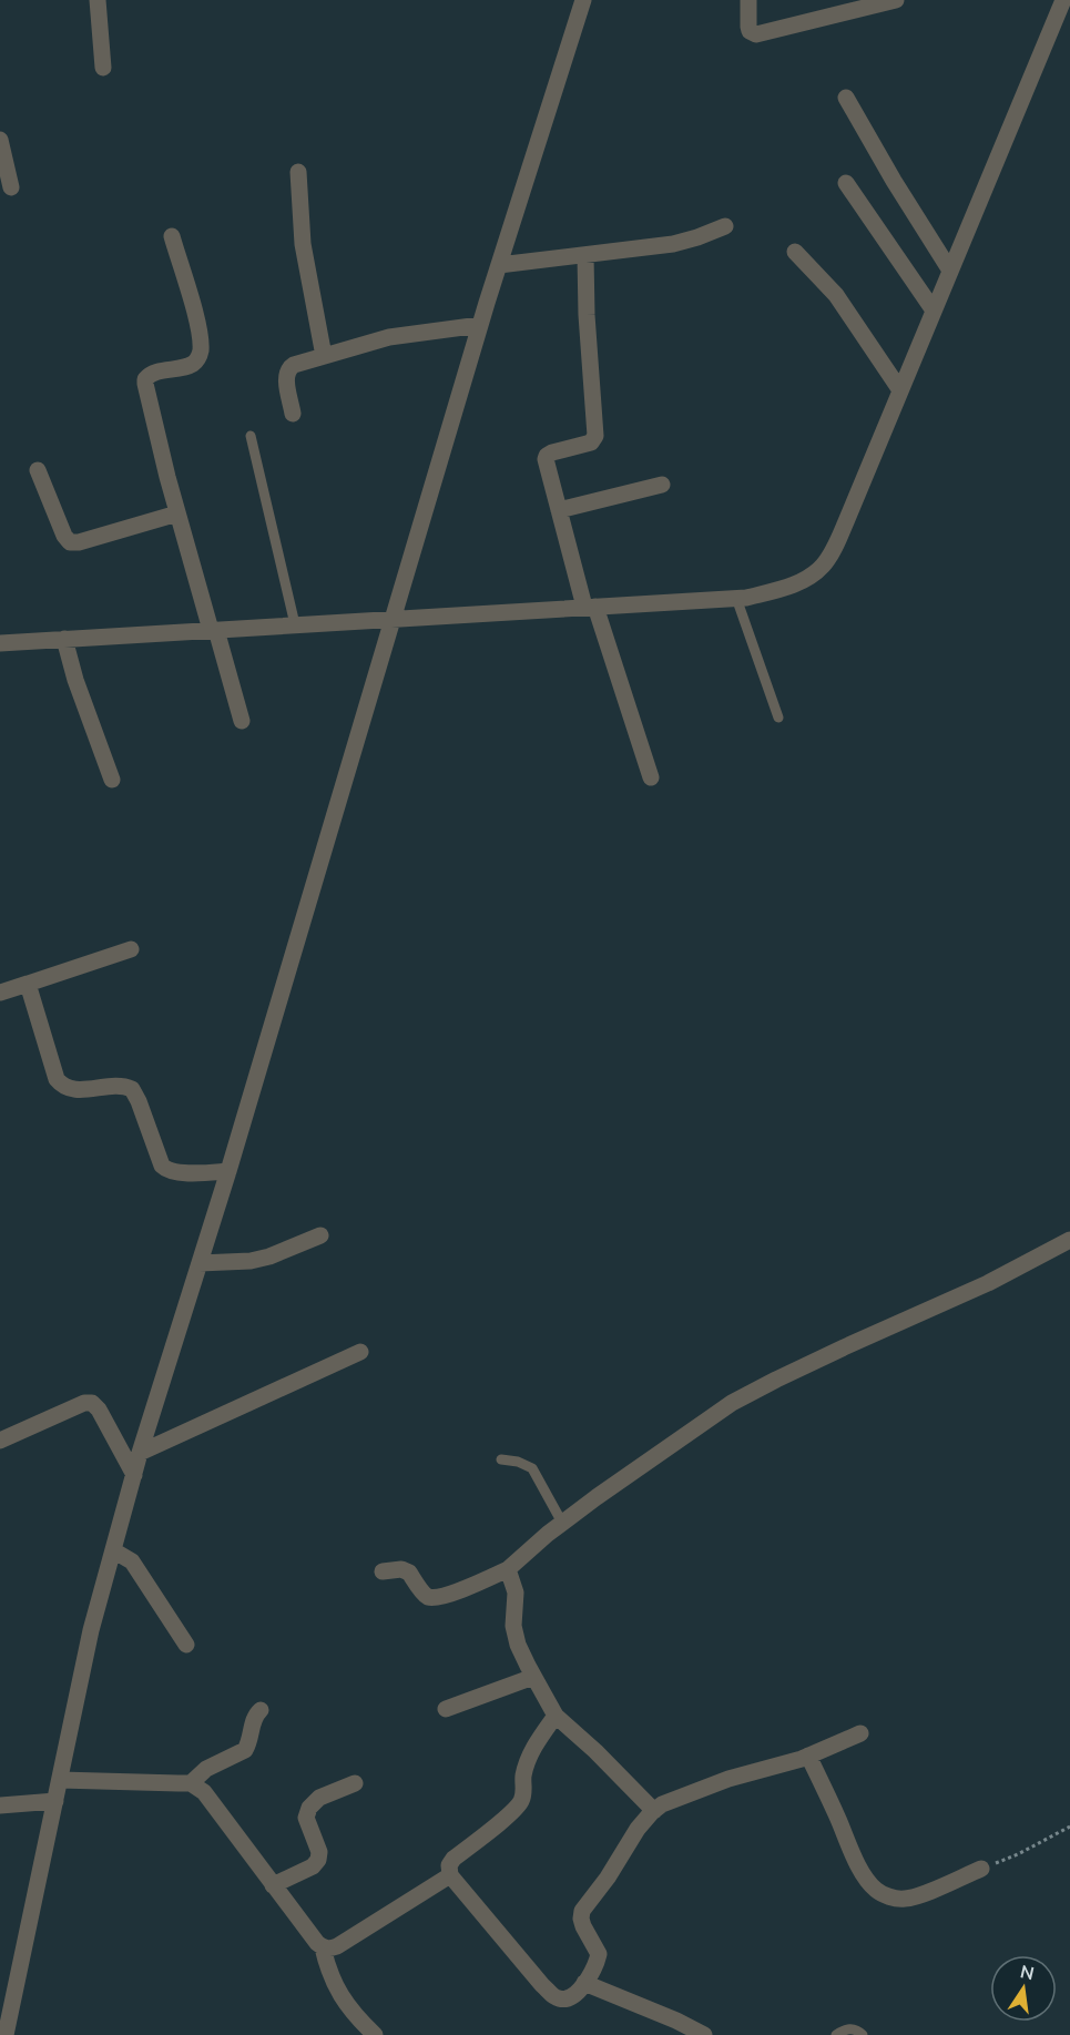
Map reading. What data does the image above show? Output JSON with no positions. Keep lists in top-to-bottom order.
{
  "north": "top"
}
